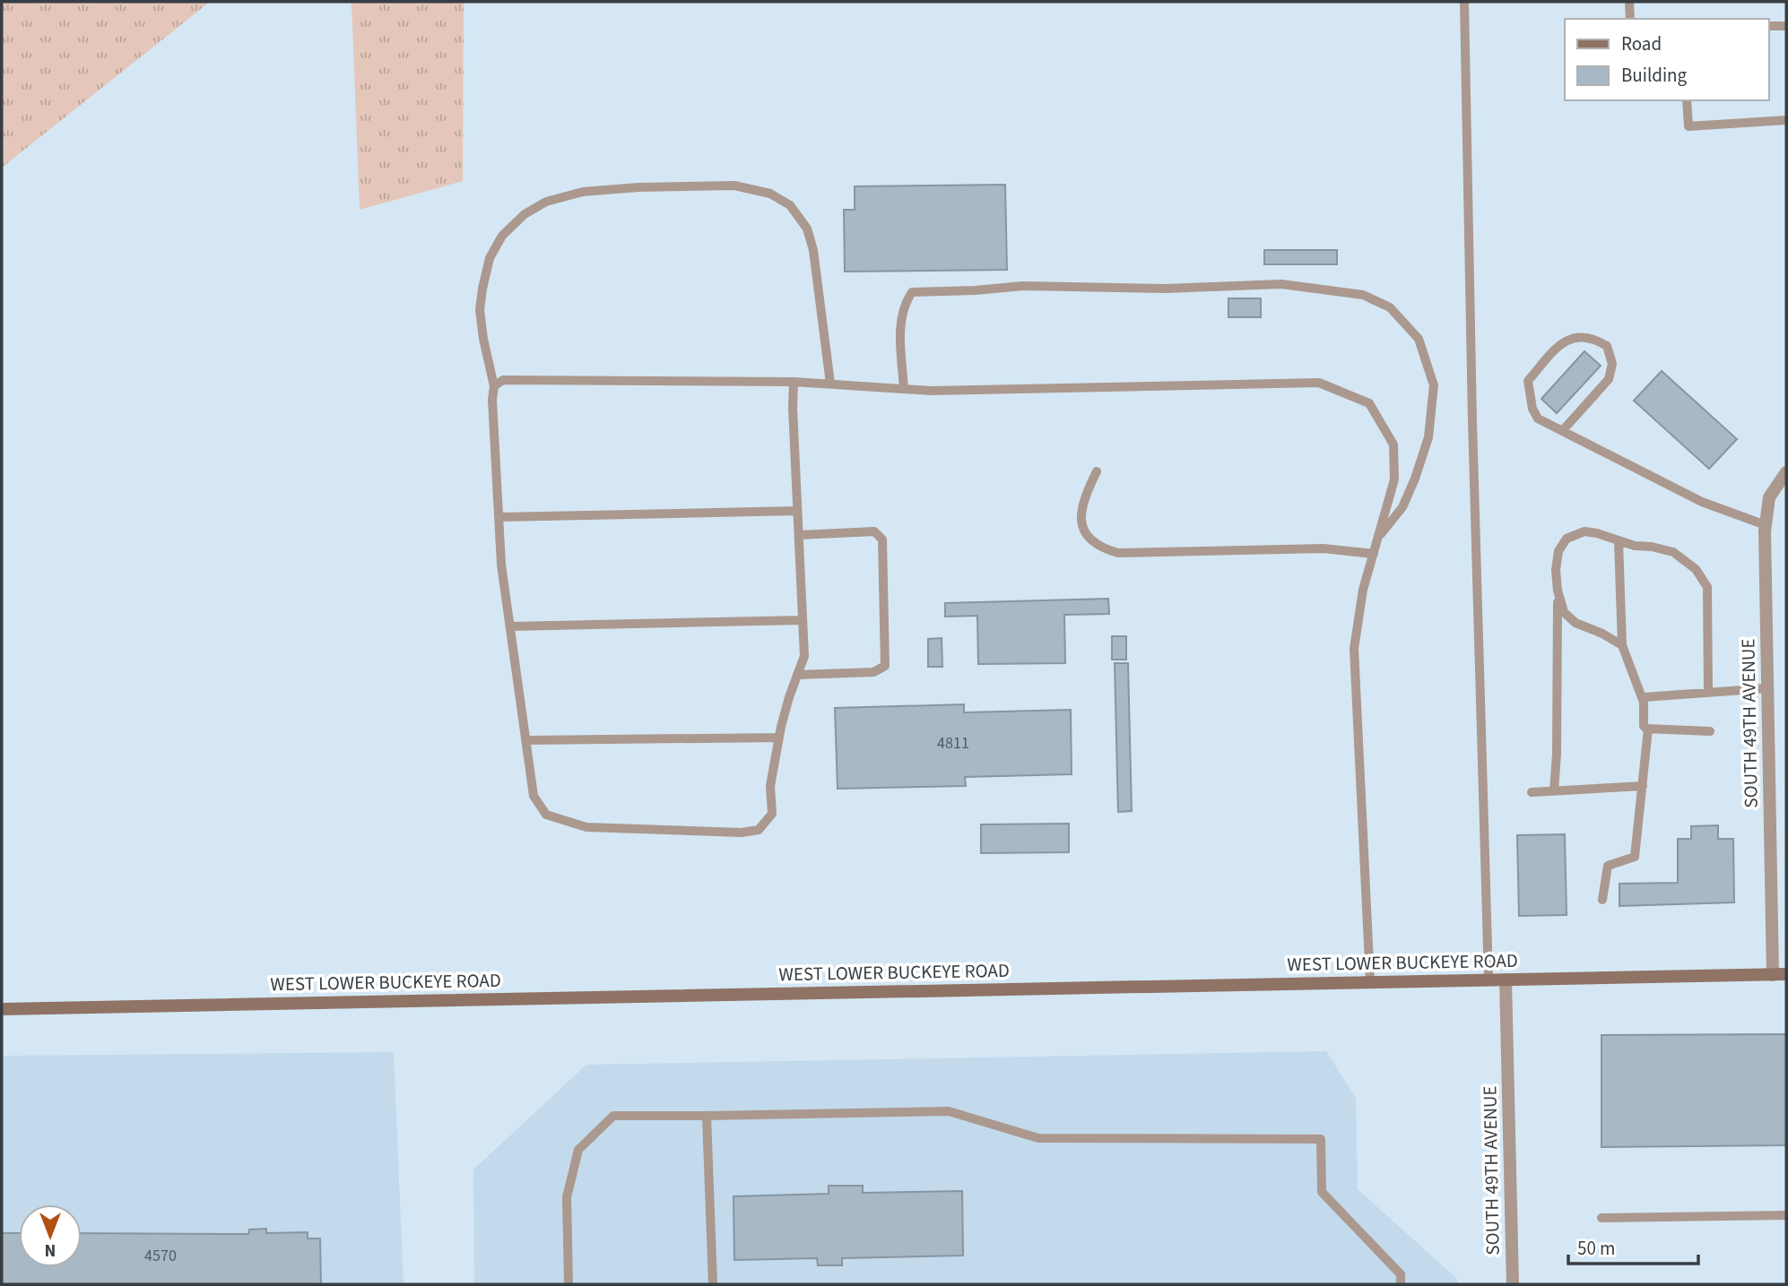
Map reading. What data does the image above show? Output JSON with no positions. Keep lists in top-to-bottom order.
{
  "streets": {
    "main road": ["WEST LOWER BUCKEYE ROAD"],
    "street": ["SOUTH 49TH AVENUE"]
  },
  "crossings": [
    ["SOUTH 49TH AVENUE", "WEST LOWER BUCKEYE ROAD"]
  ],
  "house_numbers": ["4811", "4570"],
  "legend": ["Road", "Building"],
  "scale_bar": "50 m",
  "north": "bottom"
}
